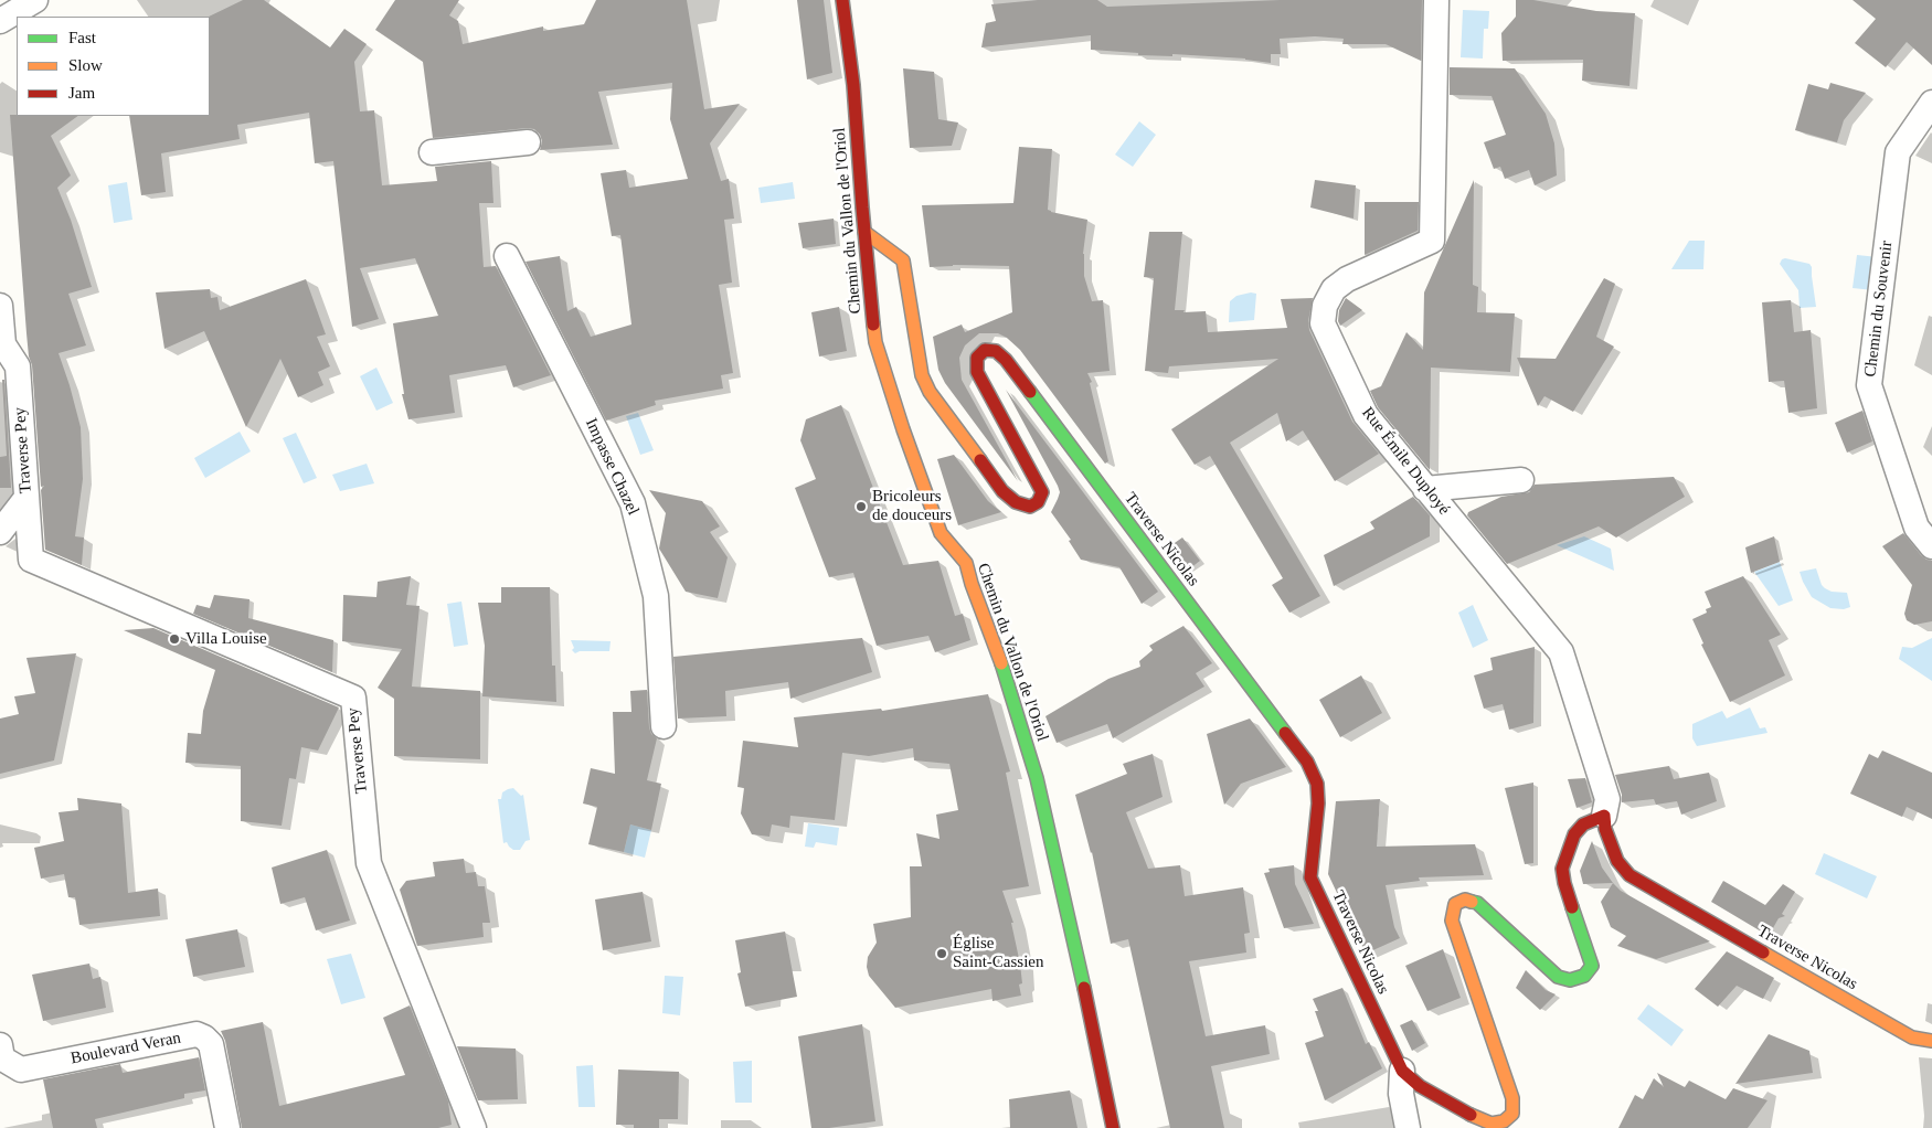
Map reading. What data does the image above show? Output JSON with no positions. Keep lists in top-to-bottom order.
{
  "streets": {
    "street": [
      "Chemin du Vallon de l'Oriol",
      "Chemin du Souvenir",
      "Traverse Pey",
      "Rue Émile Duployé",
      "Impasse Chazel",
      "Traverse Nicolas",
      "Boulevard Veran"
    ]
  },
  "crossings": [
    ["Chemin du Vallon de l'Oriol", "Traverse Nicolas"],
    ["Rue Émile Duployé", "Traverse Nicolas"]
  ],
  "places": ["Bricoleurs de douceurs", "Villa Louise", "Église Saint-Cassien"],
  "legend": ["Fast", "Slow", "Jam"]
}
